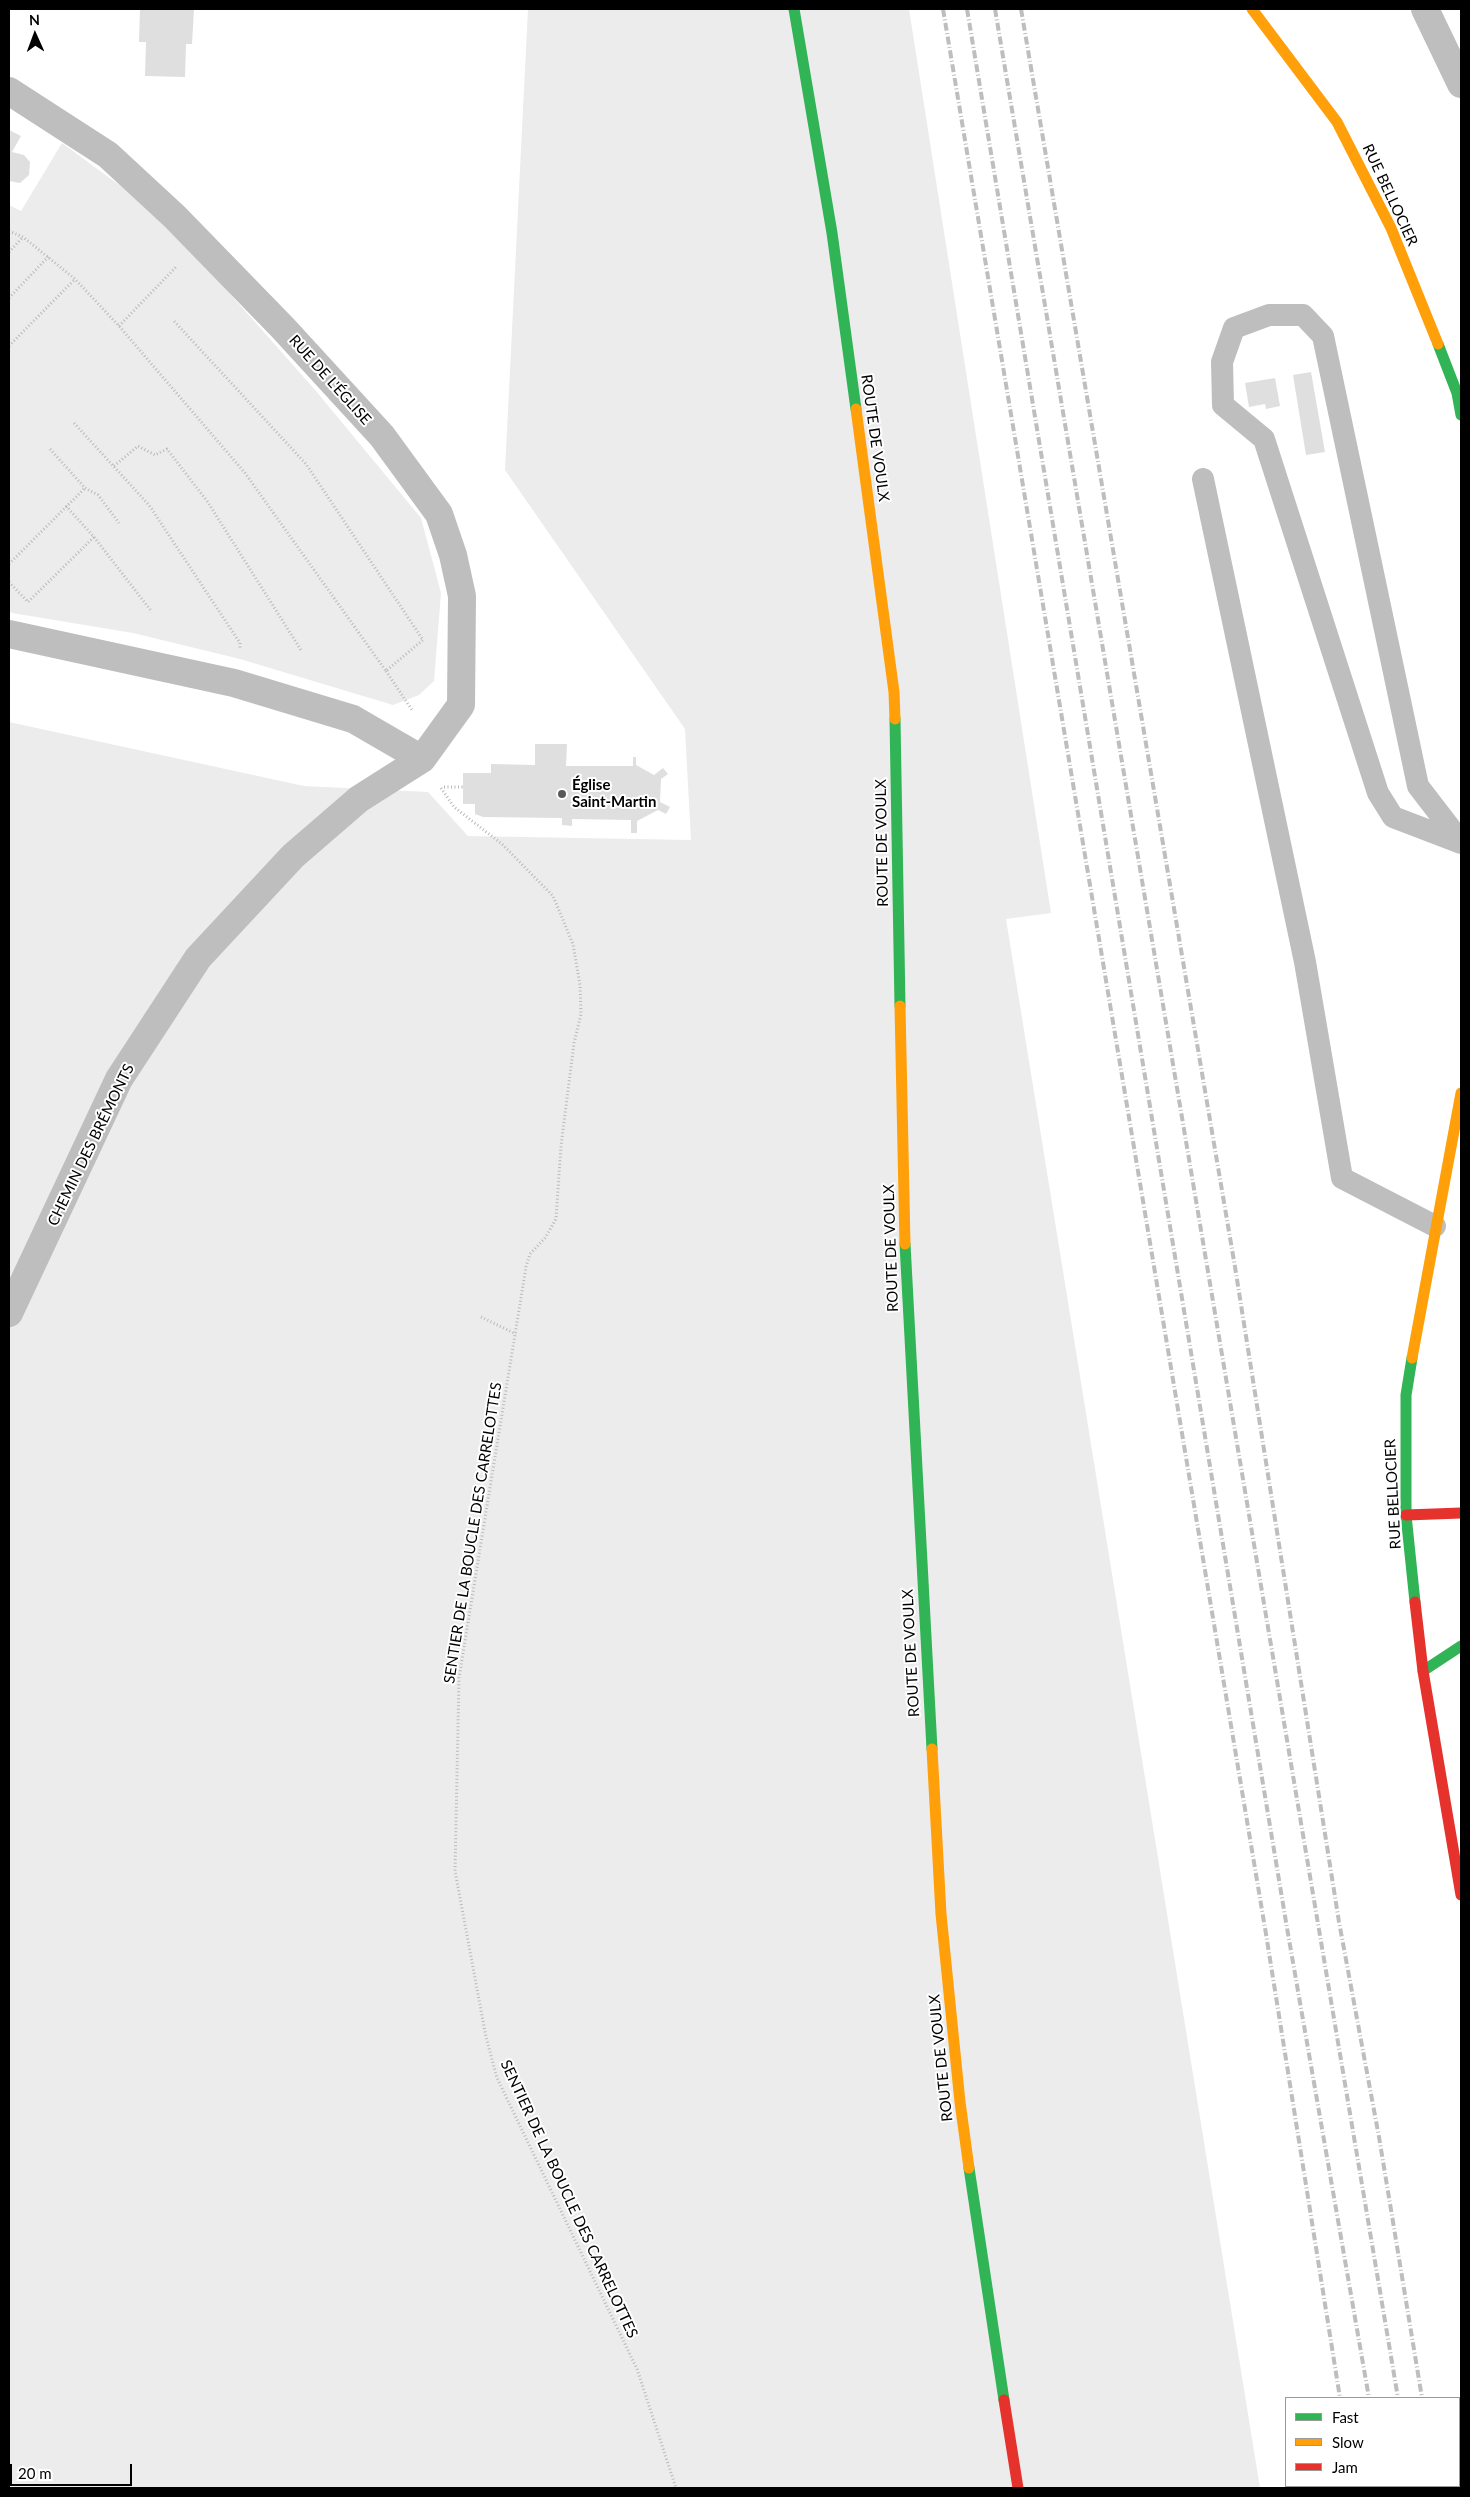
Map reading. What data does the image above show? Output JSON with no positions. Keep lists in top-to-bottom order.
{
  "streets": {
    "main road": ["RUE BELLOCIER", "ROUTE DE VOULX"],
    "street": ["RUE DE L'ÉGLISE", "CHEMIN DES BRÉMONTS"],
    "path": ["SENTIER DE LA BOUCLE DES CARRELOTTES"]
  },
  "crossings": [
    ["RUE DE L'ÉGLISE", "CHEMIN DES BRÉMONTS"],
    ["RUE DE L'ÉGLISE", "SENTIER DE LA BOUCLE DES CARRELOTTES"],
    ["CHEMIN DES BRÉMONTS", "SENTIER DE LA BOUCLE DES CARRELOTTES"]
  ],
  "places": ["Église Saint-Martin"],
  "legend": ["Fast", "Slow", "Jam"],
  "scale_bar": "20 m",
  "north": "top"
}
